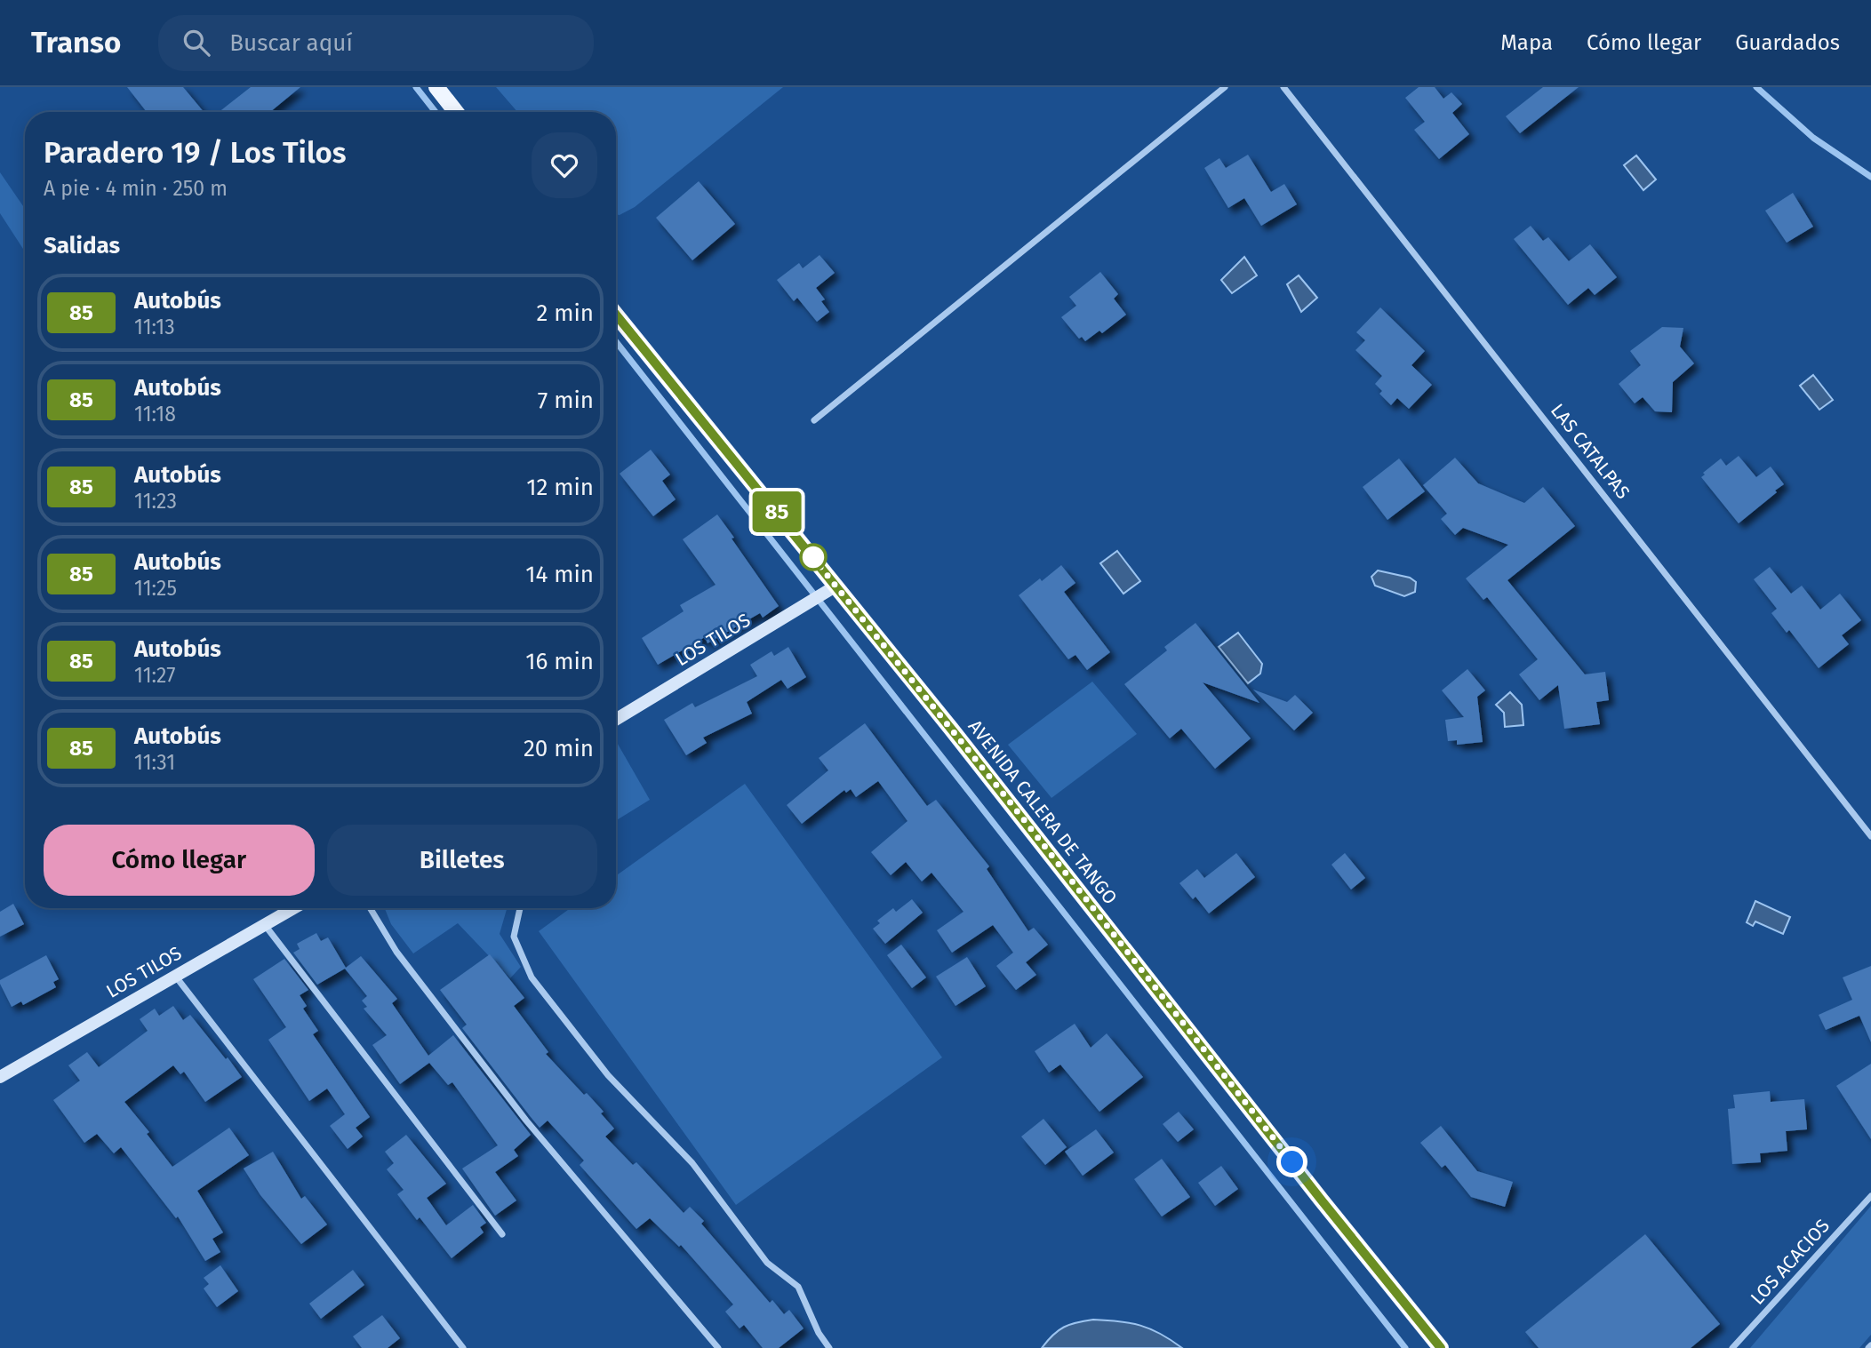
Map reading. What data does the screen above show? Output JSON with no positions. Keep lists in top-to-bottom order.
{
  "streets": {
    "main road": ["AVENIDA CALERA DE TANGO"],
    "street": ["LAS CATALPAS", "LOS TILOS", "LOS ACACIOS"]
  },
  "crossings": [
    ["LOS TILOS", "AVENIDA CALERA DE TANGO"]
  ],
  "lines": ["bus line 85"],
  "page": {
    "header": "Transo",
    "search": "Buscar aquí",
    "nav": ["Mapa", "Cómo llegar", "Guardados"],
    "on_map": "85",
    "heading": [
      ["Paradero 19 / Los Tilos", "A pie · 4 min · 250 m"],
      "Salidas"
    ],
    "list": [
      {
        "mark": "85",
        "name": "Autobús",
        "note": "11:13",
        "value": "2 min"
      },
      {
        "mark": "85",
        "name": "Autobús",
        "note": "11:18",
        "value": "7 min"
      },
      {
        "mark": "85",
        "name": "Autobús",
        "note": "11:23",
        "value": "12 min"
      },
      {
        "mark": "85",
        "name": "Autobús",
        "note": "11:25",
        "value": "14 min"
      },
      {
        "mark": "85",
        "name": "Autobús",
        "note": "11:27",
        "value": "16 min"
      },
      {
        "mark": "85",
        "name": "Autobús",
        "note": "11:31",
        "value": "20 min"
      }
    ],
    "buttons": ["Cómo llegar", "Billetes"]
  }
}
